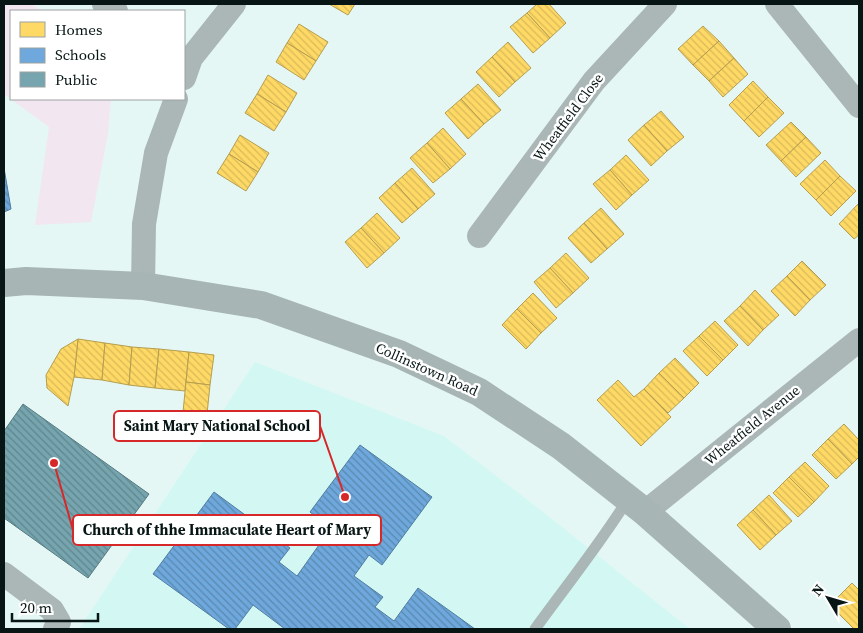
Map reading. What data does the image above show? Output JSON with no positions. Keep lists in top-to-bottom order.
{
  "streets": {
    "street": ["Wheatfield Close", "Collinstown Road", "Wheatfield Avenue"]
  },
  "crossings": [
    ["Collinstown Road", "Wheatfield Avenue"]
  ],
  "places": ["Church of thhe Immaculate Heart of Mary", "Saint Mary National School"],
  "legend": ["Homes", "Schools", "Public"],
  "scale_bar": "20 m",
  "north": "top left"
}
